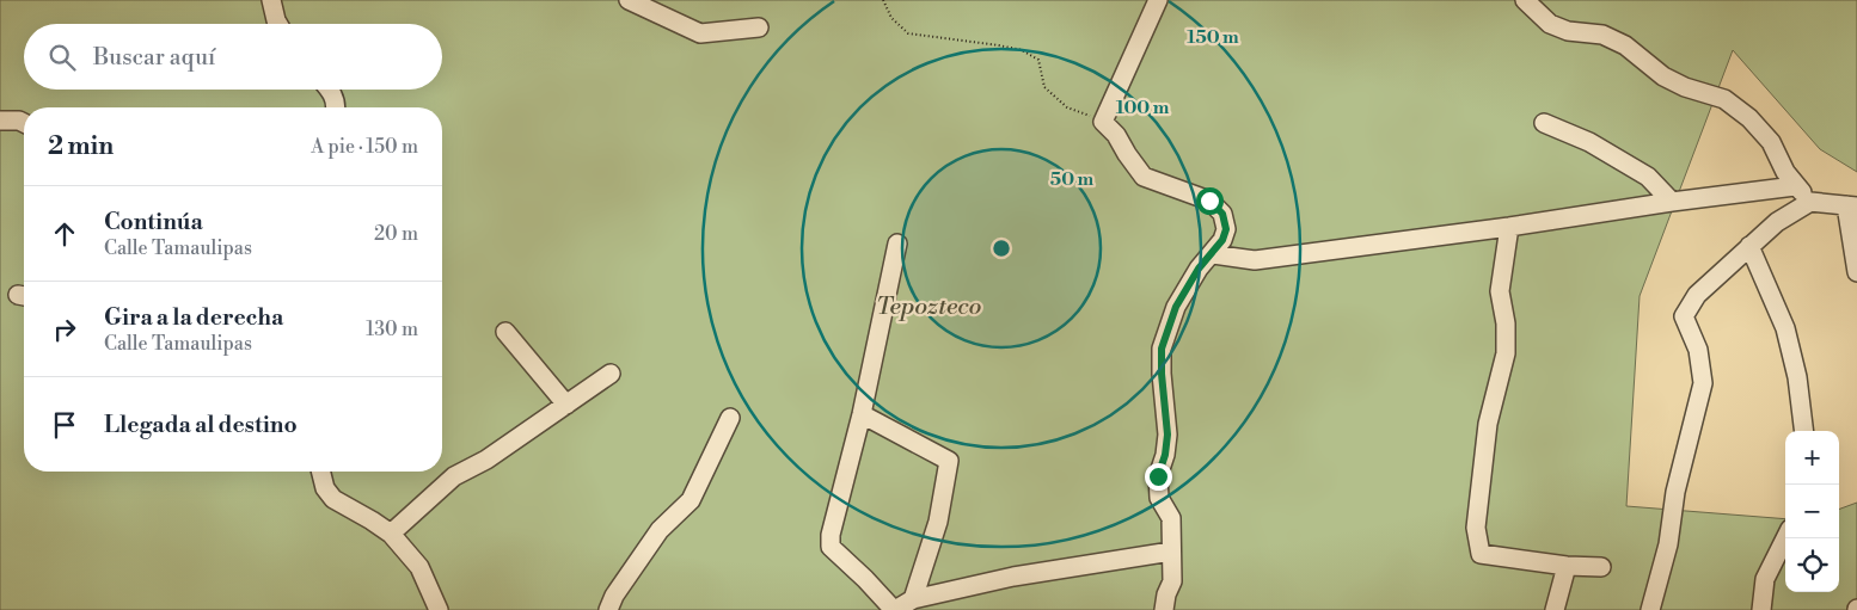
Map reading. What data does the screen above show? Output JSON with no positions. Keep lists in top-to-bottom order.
{
  "parks": ["Tepozteco"],
  "page": {
    "search": "Buscar aquí",
    "heading": ["2 min", "A pie · 150 m"],
    "list": [
      ["Continúa", "Calle Tamaulipas", "20 m"],
      ["Gira a la derecha", "Calle Tamaulipas", "130 m"],
      "Llegada al destino"
    ],
    "map_buttons": ["+", "−"]
  },
  "rings": ["150 m", "100 m", "50 m"]
}
